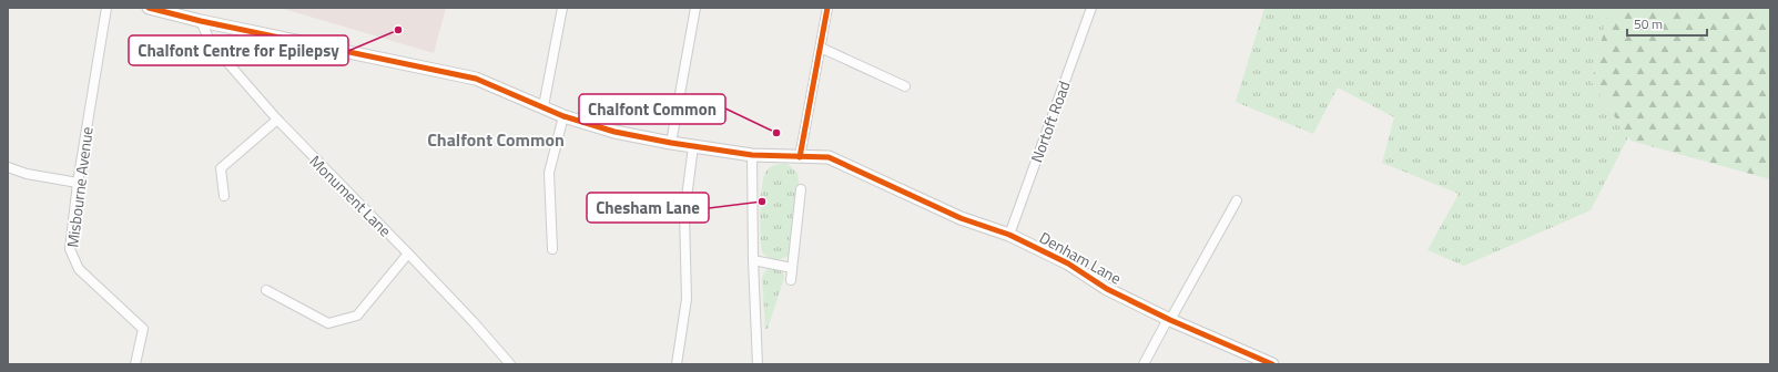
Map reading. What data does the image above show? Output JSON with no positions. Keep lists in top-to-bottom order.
{
  "streets": {
    "street": [
      "Nortoft Road",
      "Misbourne Avenue",
      "Monument Lane",
      "Denham Lane"
    ]
  },
  "crossings": [
    ["Nortoft Road", "Denham Lane"],
    ["Monument Lane", "Denham Lane"]
  ],
  "districts": ["Chalfont Common"],
  "places": ["Chalfont Centre for Epilepsy", "Chalfont Common", "Chesham Lane"],
  "scale_bar": "50 m"
}
